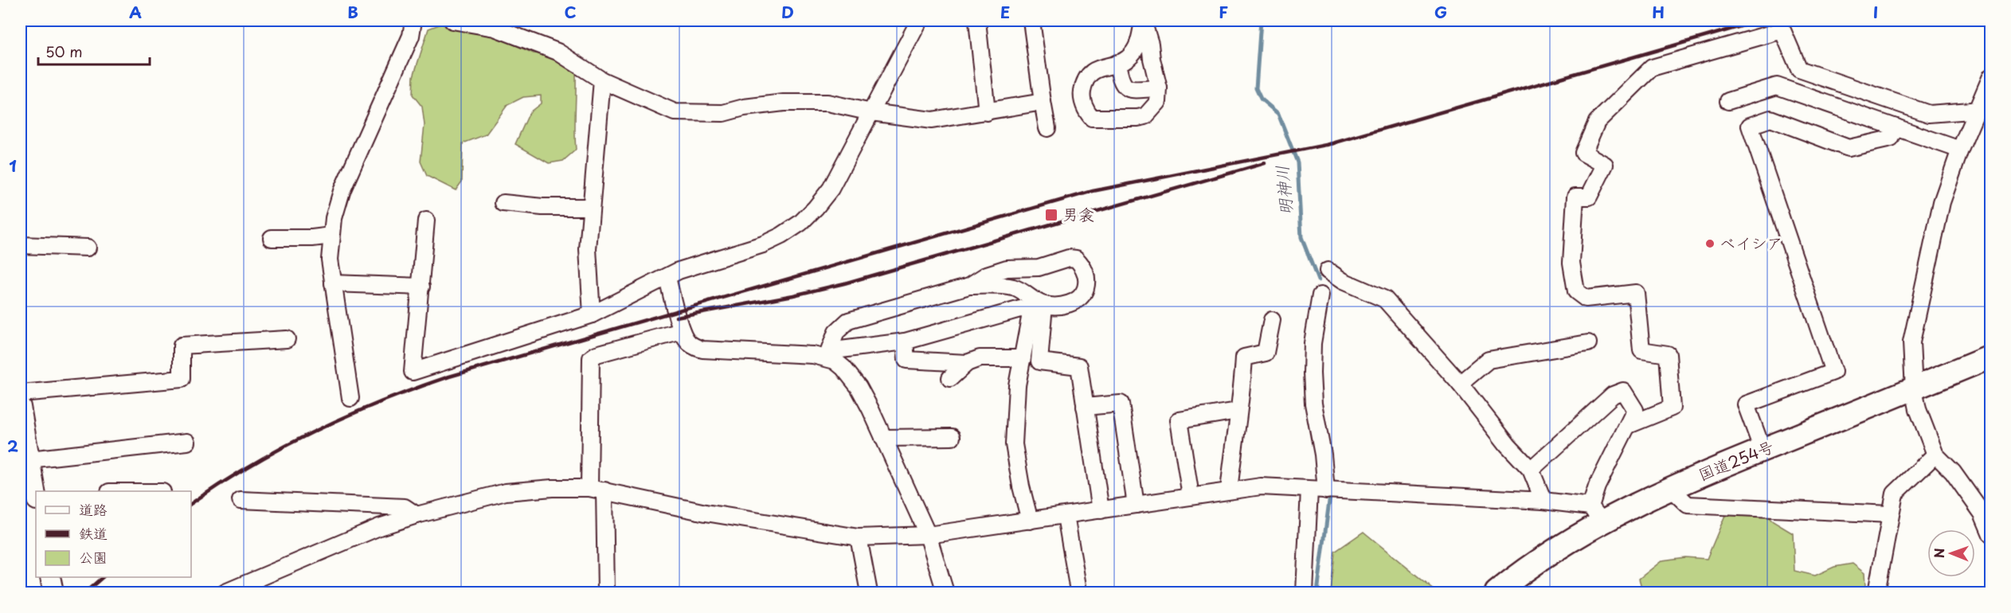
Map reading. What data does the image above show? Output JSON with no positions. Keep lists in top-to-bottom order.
{
  "streets": {
    "highway": ["国道254号"]
  },
  "water": ["明神川"],
  "places": {
    "transit": ["男衾"],
    "other": ["ベイシア"]
  },
  "legend": ["道路", "鉄道", "公園"],
  "scale_bar": "50 m",
  "north": "left",
  "grid": {
    "columns": [
      "A",
      "B",
      "C",
      "D",
      "E",
      "F",
      "G",
      "H",
      "I"
    ],
    "rows": ["1", "2"]
  }
}
